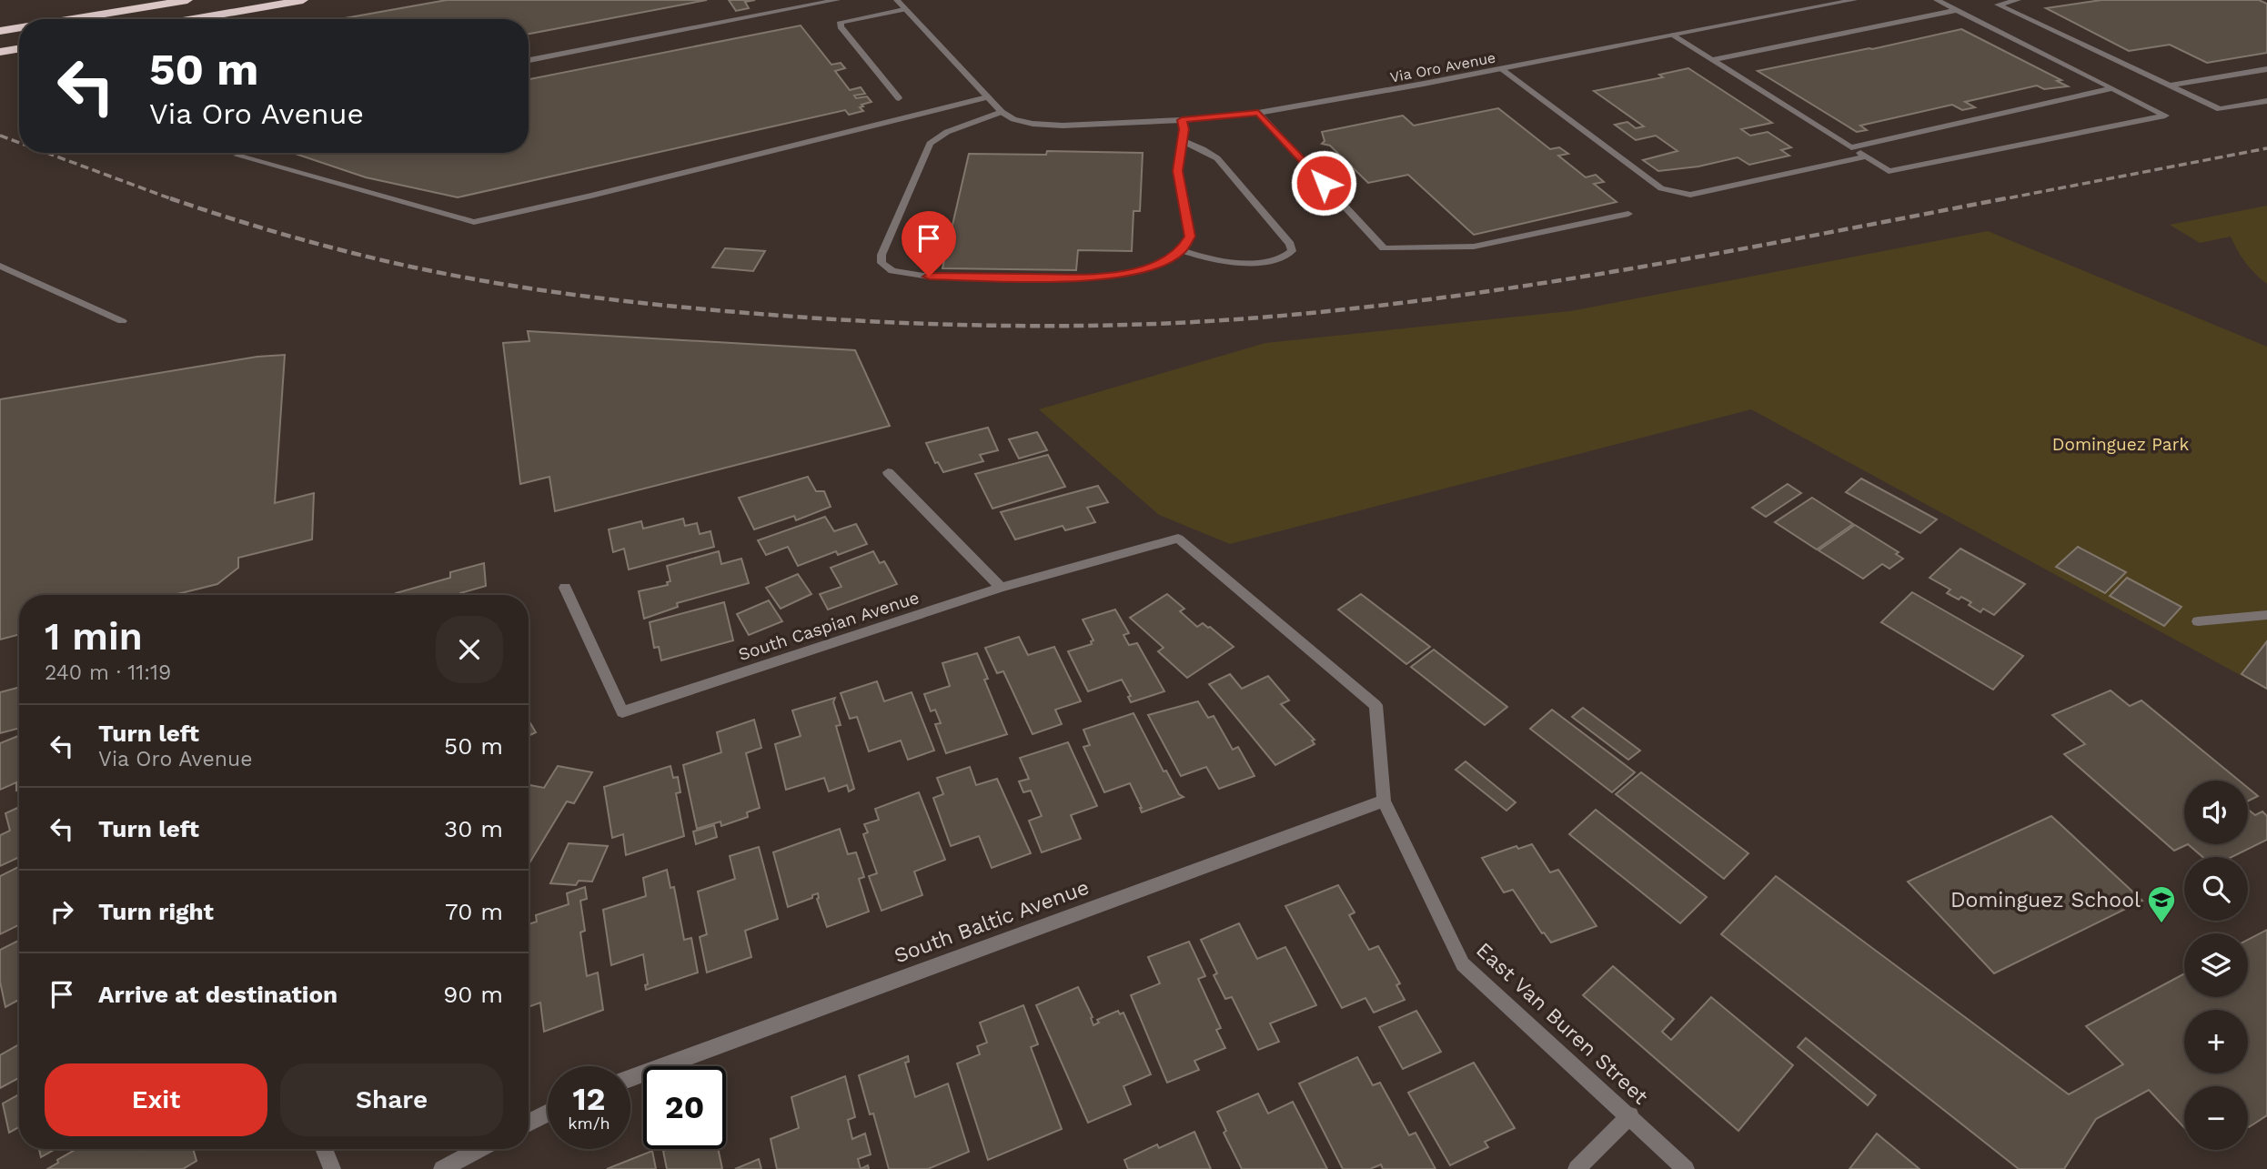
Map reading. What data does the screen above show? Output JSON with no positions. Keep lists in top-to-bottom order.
{
  "streets": {
    "street": [
      "Via Oro Avenue",
      "South Caspian Avenue",
      "South Baltic Avenue",
      "East Van Buren Street"
    ]
  },
  "crossings": [
    ["South Caspian Avenue", "East Van Buren Street"],
    ["South Baltic Avenue", "East Van Buren Street"]
  ],
  "parks": ["Dominguez Park"],
  "places": {
    "school or university": ["Dominguez School"]
  },
  "page": {
    "turn": ["50 m", "Via Oro Avenue"],
    "heading": ["1 min", "240 m · 11:19"],
    "list": [
      {
        "name": "Turn left",
        "note": "Via Oro Avenue",
        "value": "50 m"
      },
      {
        "name": "Turn left",
        "value": "30 m"
      },
      {
        "name": "Turn right",
        "value": "70 m"
      },
      {
        "name": "Arrive at destination",
        "value": "90 m"
      }
    ],
    "map_buttons": ["+", "−"],
    "buttons": ["Exit", "Share"],
    "speed": "12 km/h",
    "limit": "20"
  }
}
